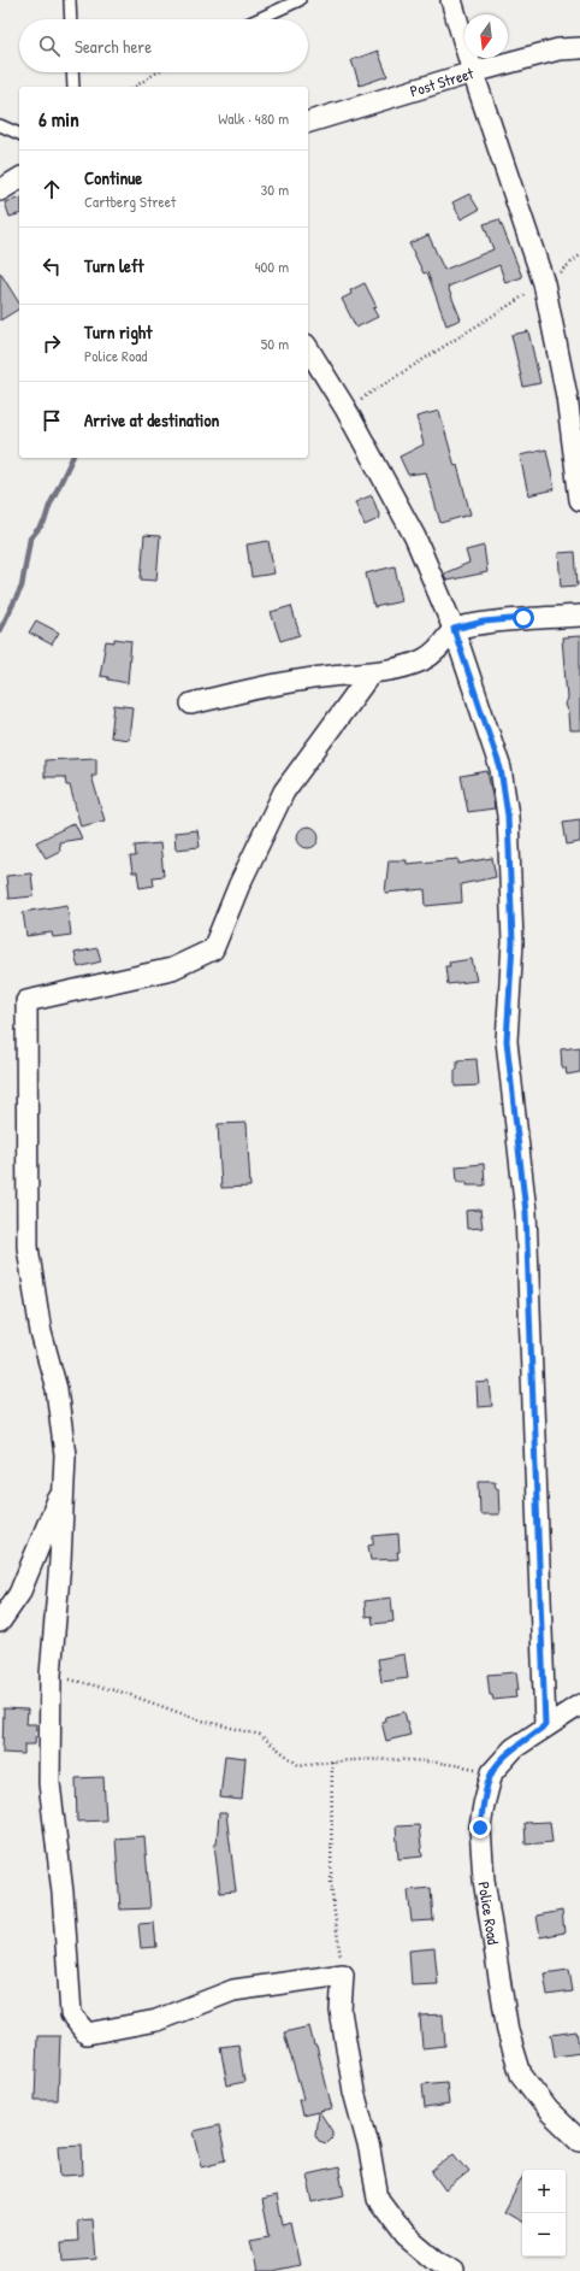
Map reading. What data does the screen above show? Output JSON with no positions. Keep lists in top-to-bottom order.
{
  "streets": {
    "street": ["Post Street", "Police Road"]
  },
  "north": "bottom",
  "page": {
    "search": "Search here",
    "heading": ["6 min", "Walk · 480 m"],
    "list": [
      ["Continue", "Cartberg Street", "30 m"],
      ["Turn left", "400 m"],
      ["Turn right", "Police Road", "50 m"],
      "Arrive at destination"
    ],
    "map_buttons": ["+", "−"]
  }
}
